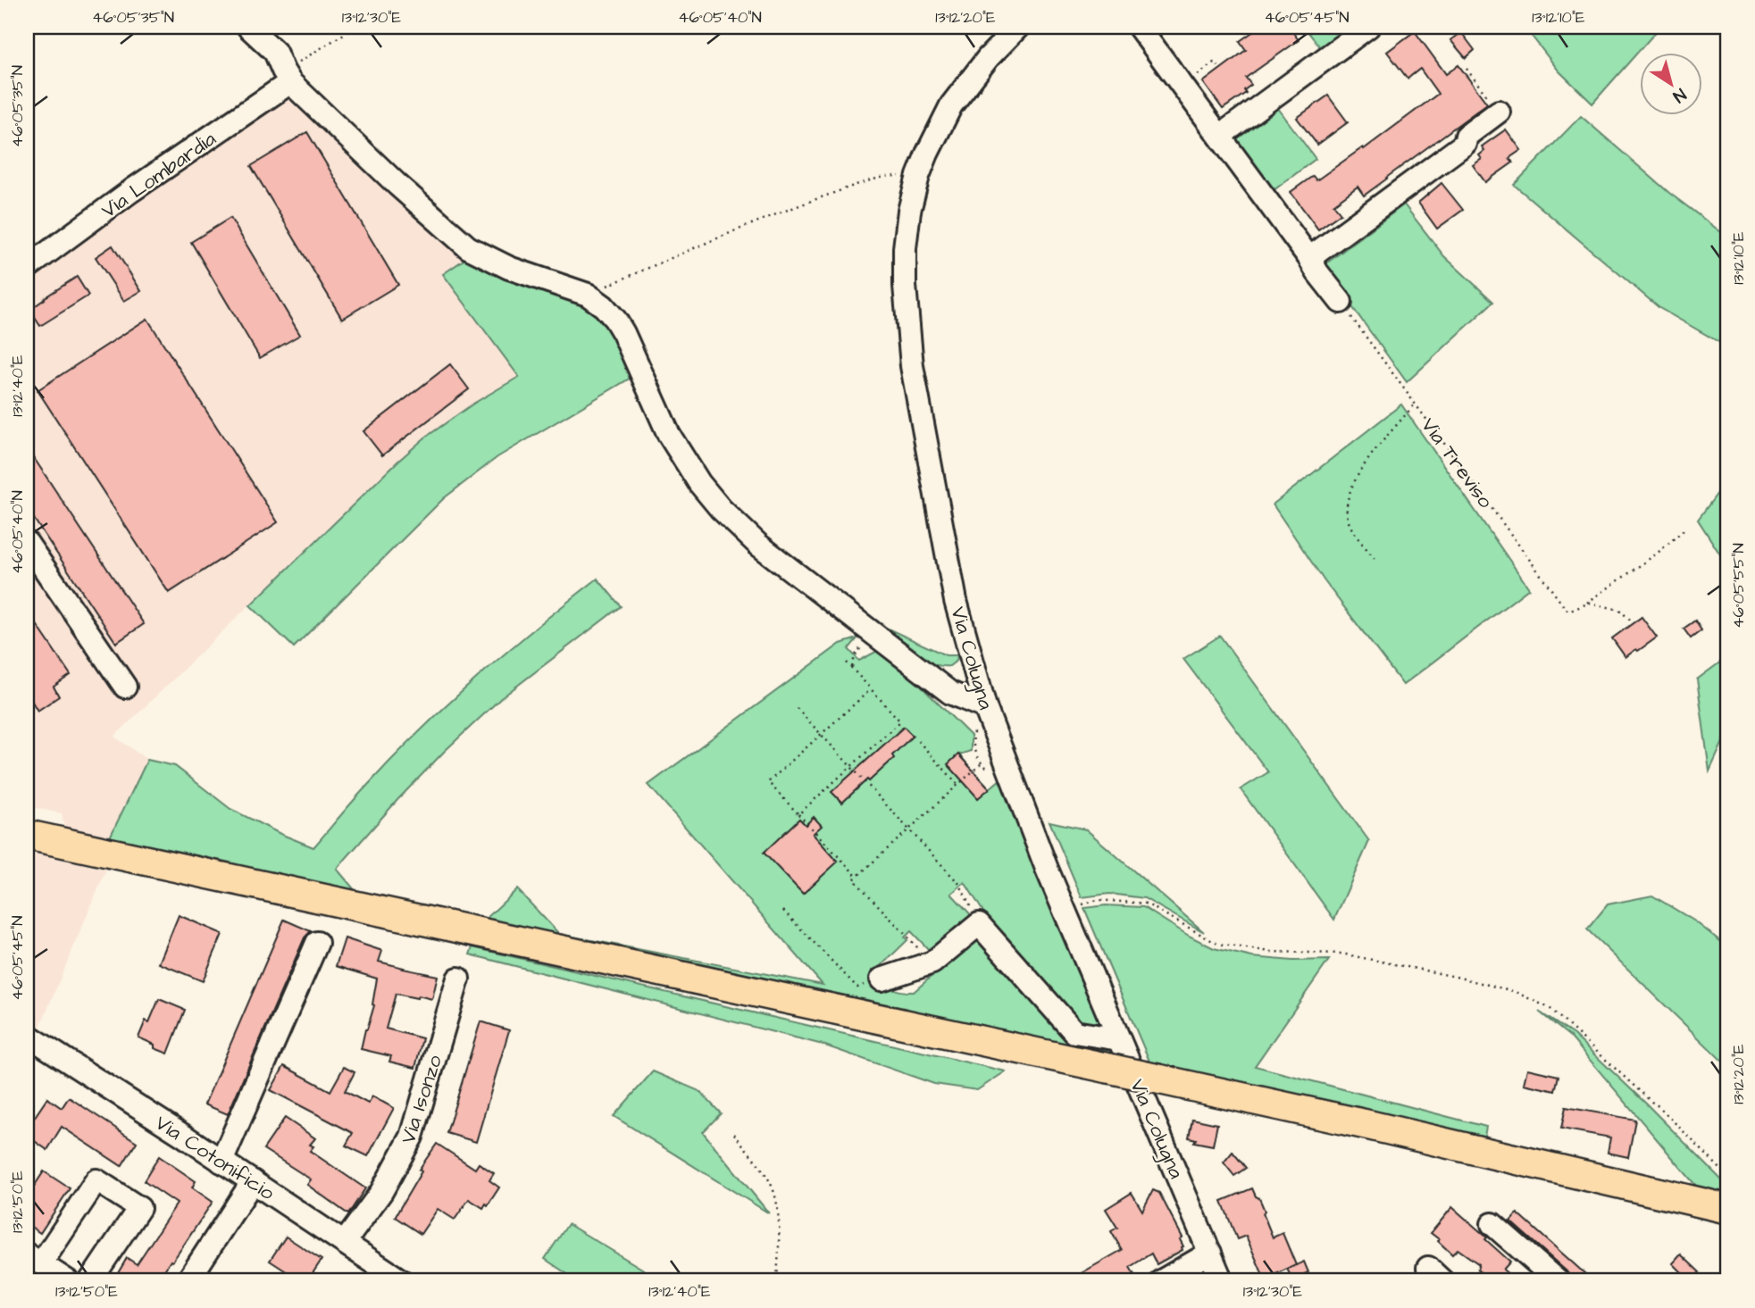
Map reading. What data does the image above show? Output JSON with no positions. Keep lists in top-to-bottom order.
{
  "streets": {
    "street": [
      "Via Lombardia",
      "Via Colugna",
      "Via Isonzo",
      "Via Cotonificio"
    ],
    "path": ["Via Treviso"]
  },
  "crossings": [
    ["Via Isonzo", "Via Cotonificio"]
  ],
  "north": "bottom right",
  "coordinates": [
    "46°05'35\"N",
    "13°12'30\"E",
    "46°05'40\"N",
    "13°12'20\"E",
    "46°05'45\"N",
    "13°12'10\"E",
    "13°12'40\"E",
    "46°05'55\"N",
    "13°12'50\"E"
  ]
}
